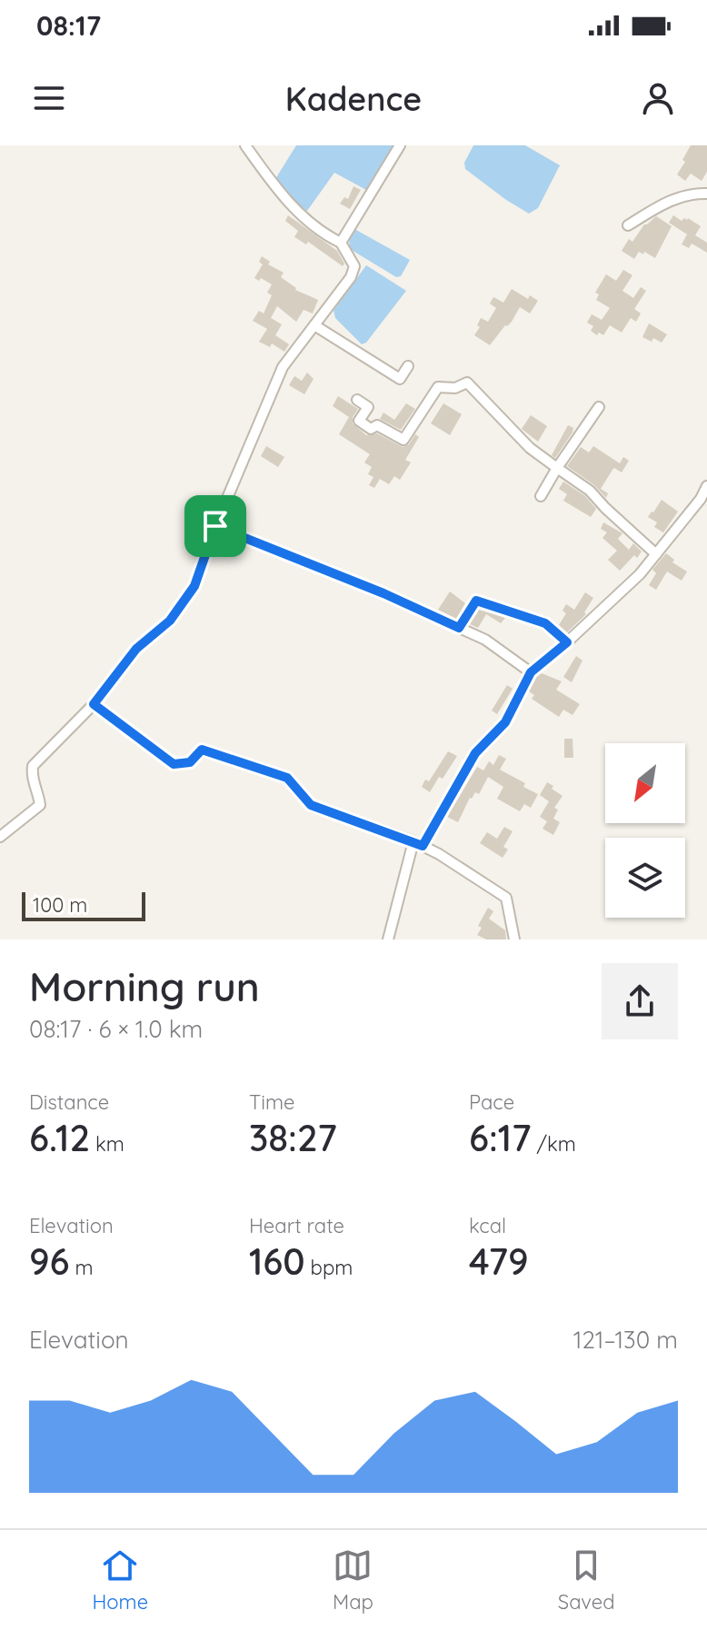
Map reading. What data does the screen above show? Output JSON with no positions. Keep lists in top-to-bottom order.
{
  "scale_bar": "100 m",
  "north": "bottom left",
  "page": {
    "status": "08:17",
    "header": "Kadence",
    "scale": "100 m",
    "heading": ["Morning run", "08:17 · 6 × 1.0 km"],
    "stats": [
      ["Distance", "6.12 km"],
      ["Time", "38:27"],
      ["Pace", "6:17 /km"],
      ["Elevation", "96 m"],
      ["Heart rate", "160 bpm"],
      ["kcal", "479"]
    ],
    "chart": ["Elevation", "121–130 m"],
    "tabs": ["Home", "Map", "Saved"]
  }
}
